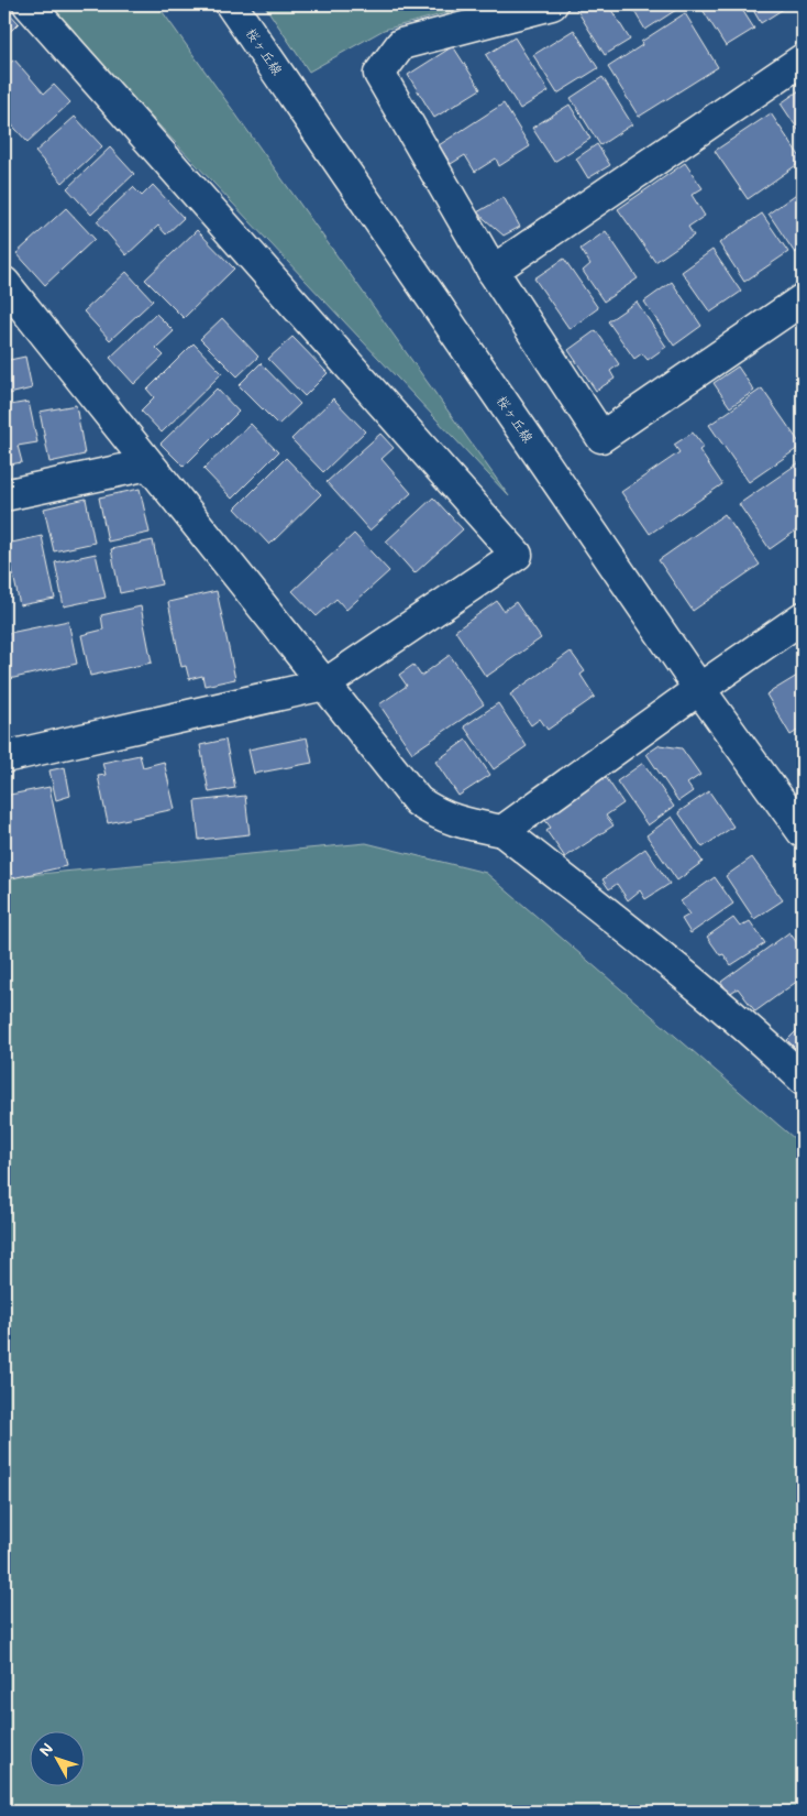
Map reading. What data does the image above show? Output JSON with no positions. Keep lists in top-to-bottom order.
{
  "streets": {
    "street": ["桜ヶ丘線"]
  },
  "north": "top left"
}
